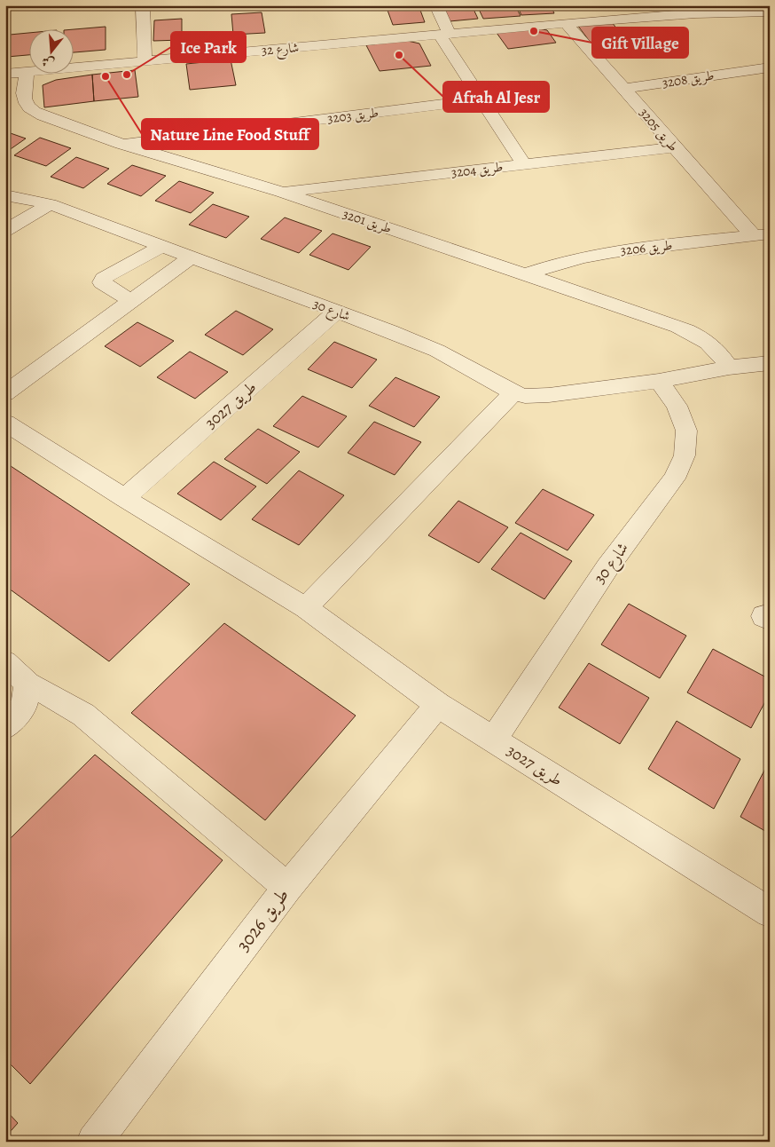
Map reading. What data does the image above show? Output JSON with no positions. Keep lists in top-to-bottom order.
{
  "streets": {
    "street": [
      "شارع 32",
      "طريق 3208",
      "طريق 3203",
      "طريق 3205",
      "طريق 3204",
      "طريق 3201",
      "طريق 3206",
      "شارع 30",
      "طريق 3027",
      "طريق 3026"
    ]
  },
  "crossings": [
    ["شارع 32", "طريق 3205"],
    ["شارع 32", "طريق 3201"],
    ["طريق 3208", "طريق 3205"],
    ["طريق 3203", "طريق 3201"],
    ["طريق 3205", "طريق 3204"],
    ["طريق 3205", "طريق 3206"],
    ["طريق 3204", "طريق 3201"],
    ["طريق 3201", "طريق 3206"],
    ["طريق 3201", "شارع 30"],
    ["شارع 30", "طريق 3027"],
    ["طريق 3027", "طريق 3026"]
  ],
  "places": [
    "Gift Village",
    "Afrah Al Jesr",
    "Ice Park",
    "Nature Line Food Stuff"
  ],
  "north": "bottom"
}
